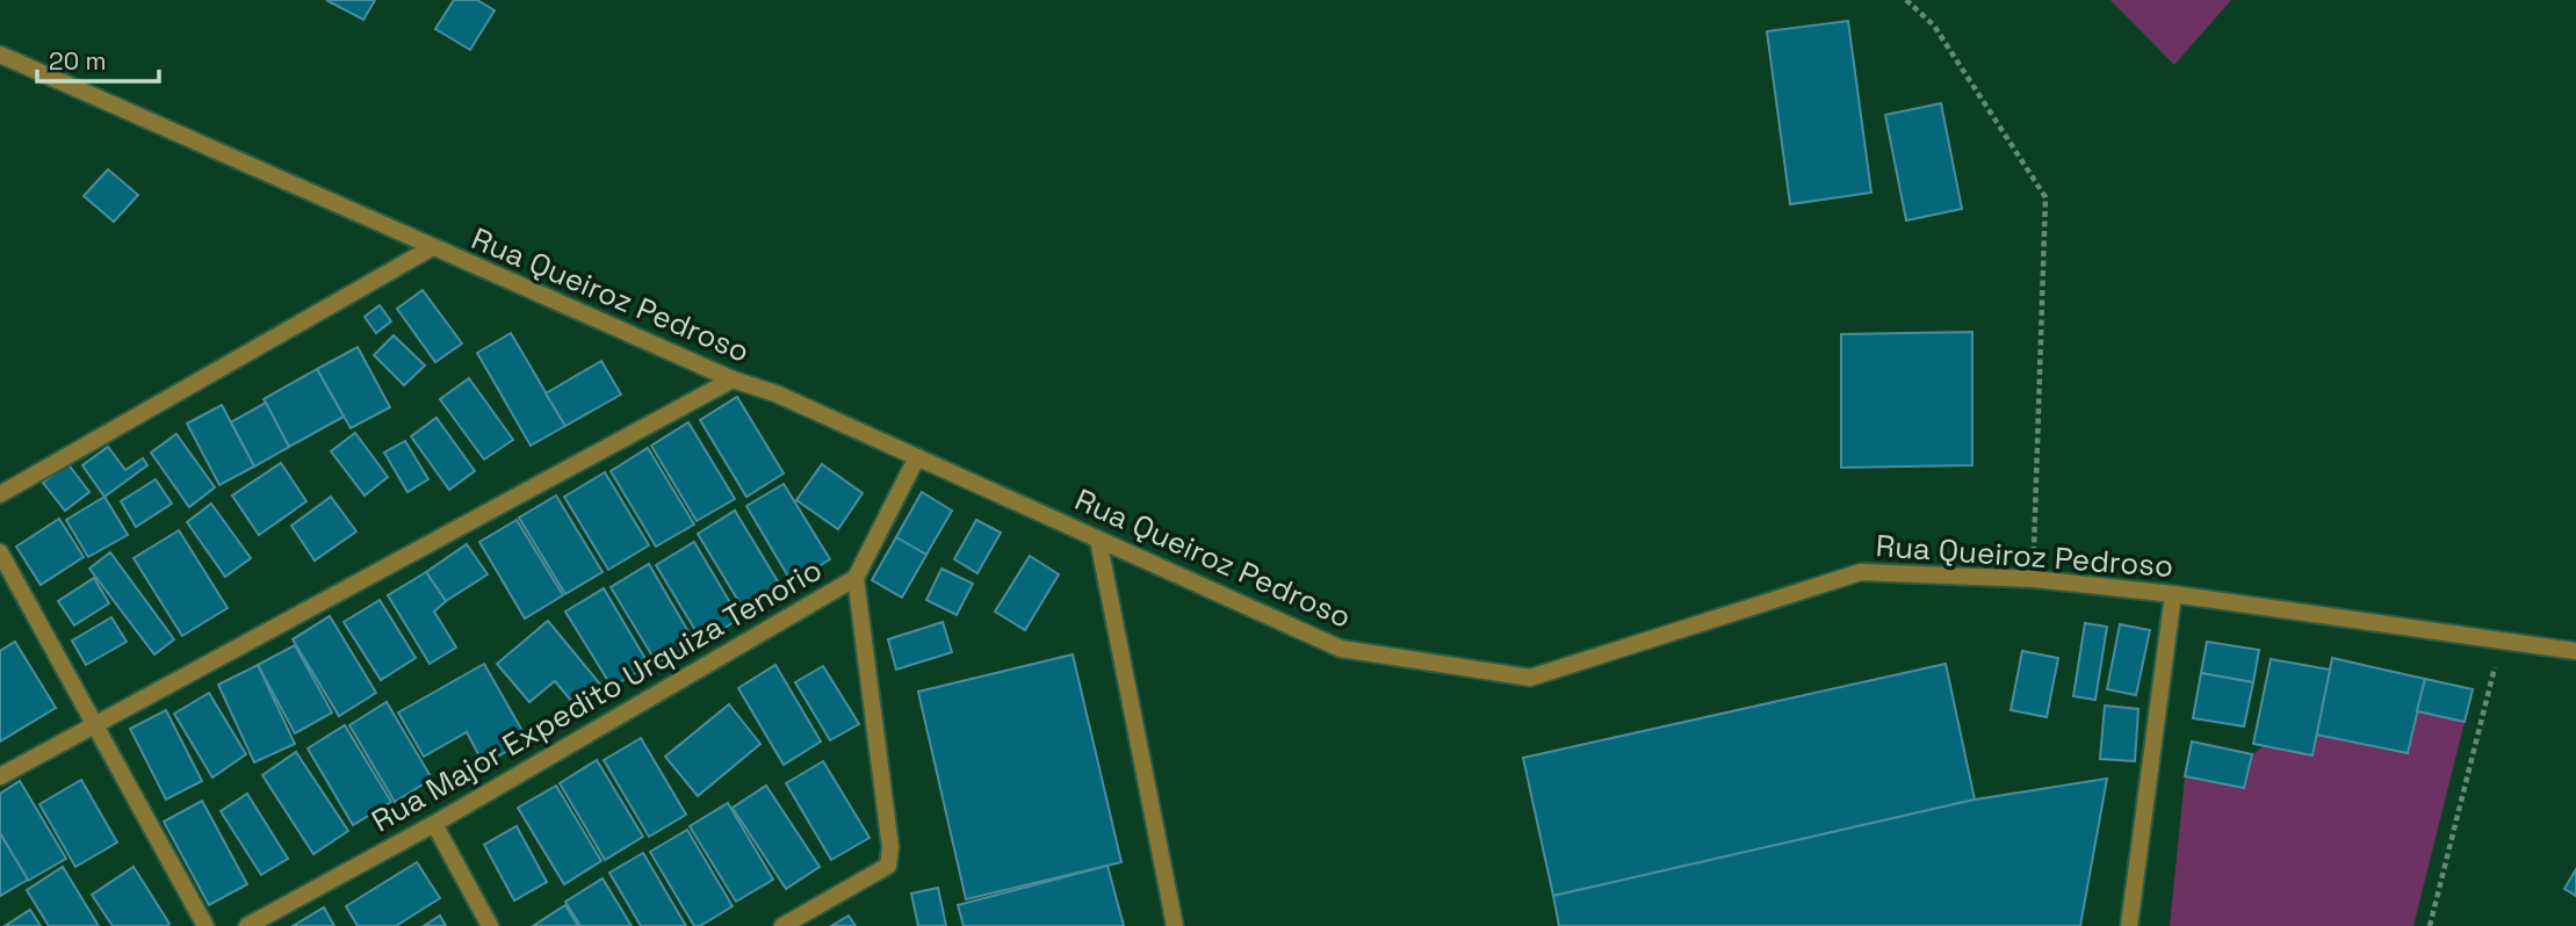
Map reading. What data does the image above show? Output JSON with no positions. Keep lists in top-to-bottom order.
{
  "streets": {
    "street": ["Rua Queiroz Pedroso", "Rua Major Expedito Urquiza Tenorio"]
  },
  "crossings": [
    ["Rua Queiroz Pedroso", "Rua Major Expedito Urquiza Tenorio"]
  ],
  "scale_bar": "20 m"
}
